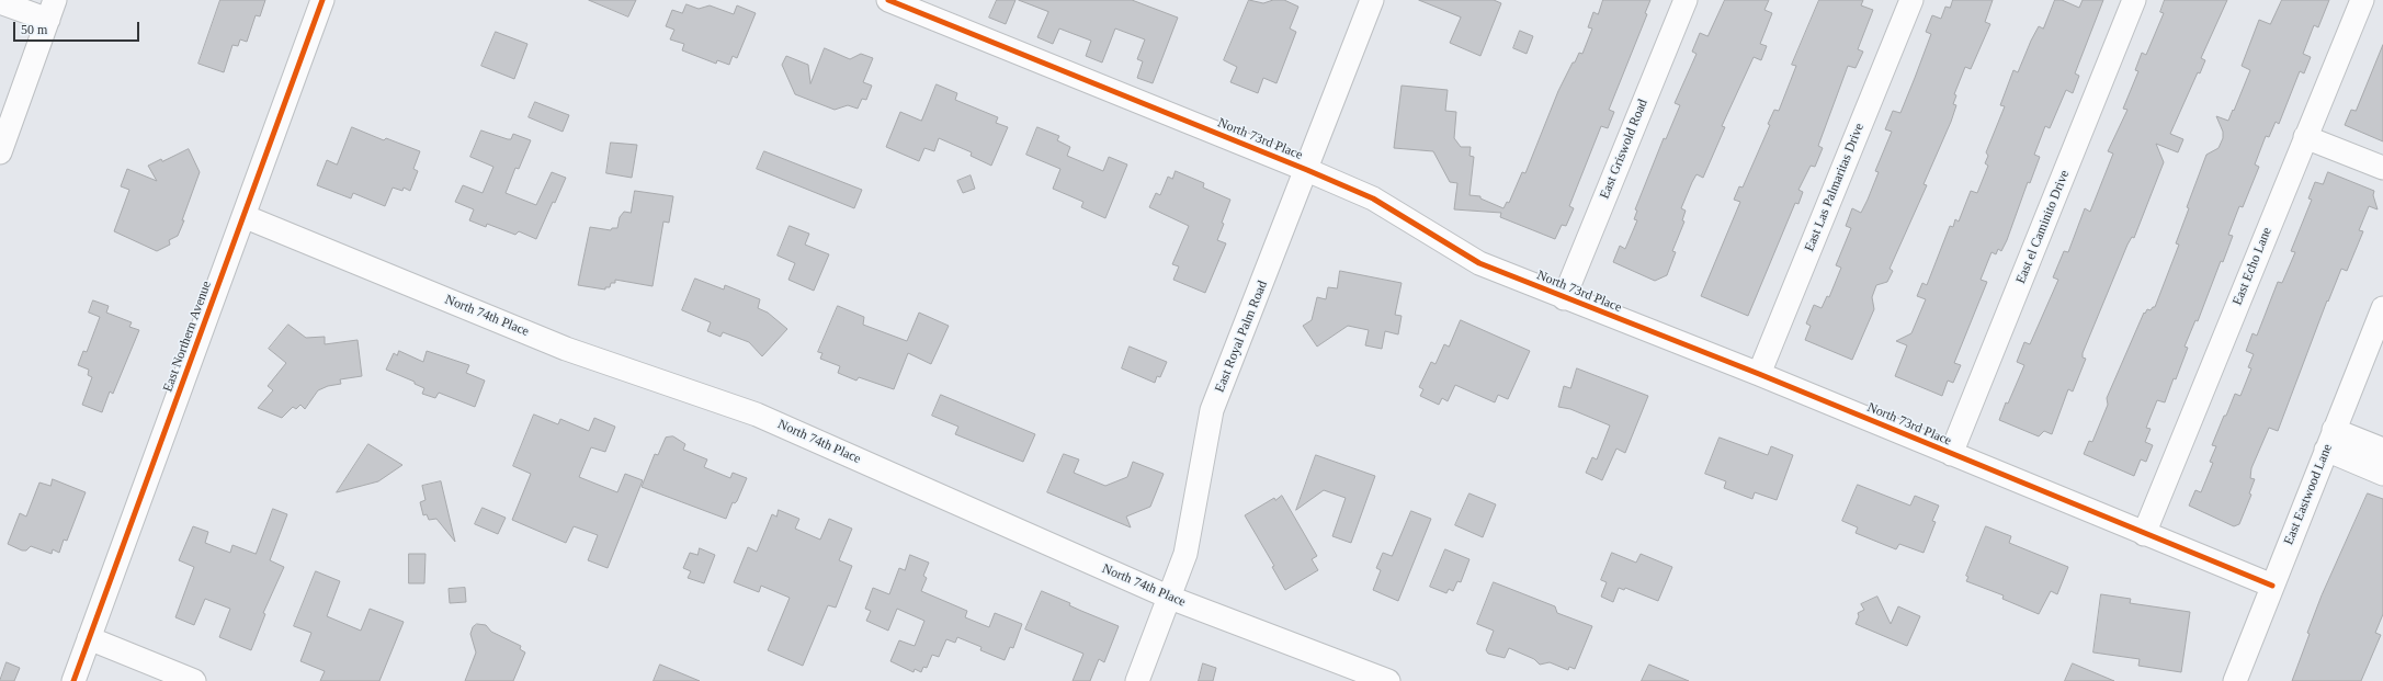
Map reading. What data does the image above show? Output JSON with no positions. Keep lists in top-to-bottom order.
{
  "streets": {
    "street": [
      "North 73rd Place",
      "East Griswold Road",
      "East Las Palmaritas Drive",
      "East el Caminito Drive",
      "East Echo Lane",
      "North 74th Place",
      "East Northern Avenue",
      "East Royal Palm Road",
      "East Eastwood Lane"
    ]
  },
  "crossings": [
    ["North 73rd Place", "East Griswold Road"],
    ["North 73rd Place", "East Las Palmaritas Drive"],
    ["North 73rd Place", "East el Caminito Drive"],
    ["North 73rd Place", "East Echo Lane"],
    ["North 73rd Place", "East Royal Palm Road"],
    ["North 73rd Place", "East Eastwood Lane"],
    ["North 74th Place", "East Northern Avenue"],
    ["North 74th Place", "East Royal Palm Road"]
  ],
  "scale_bar": "50 m"
}
